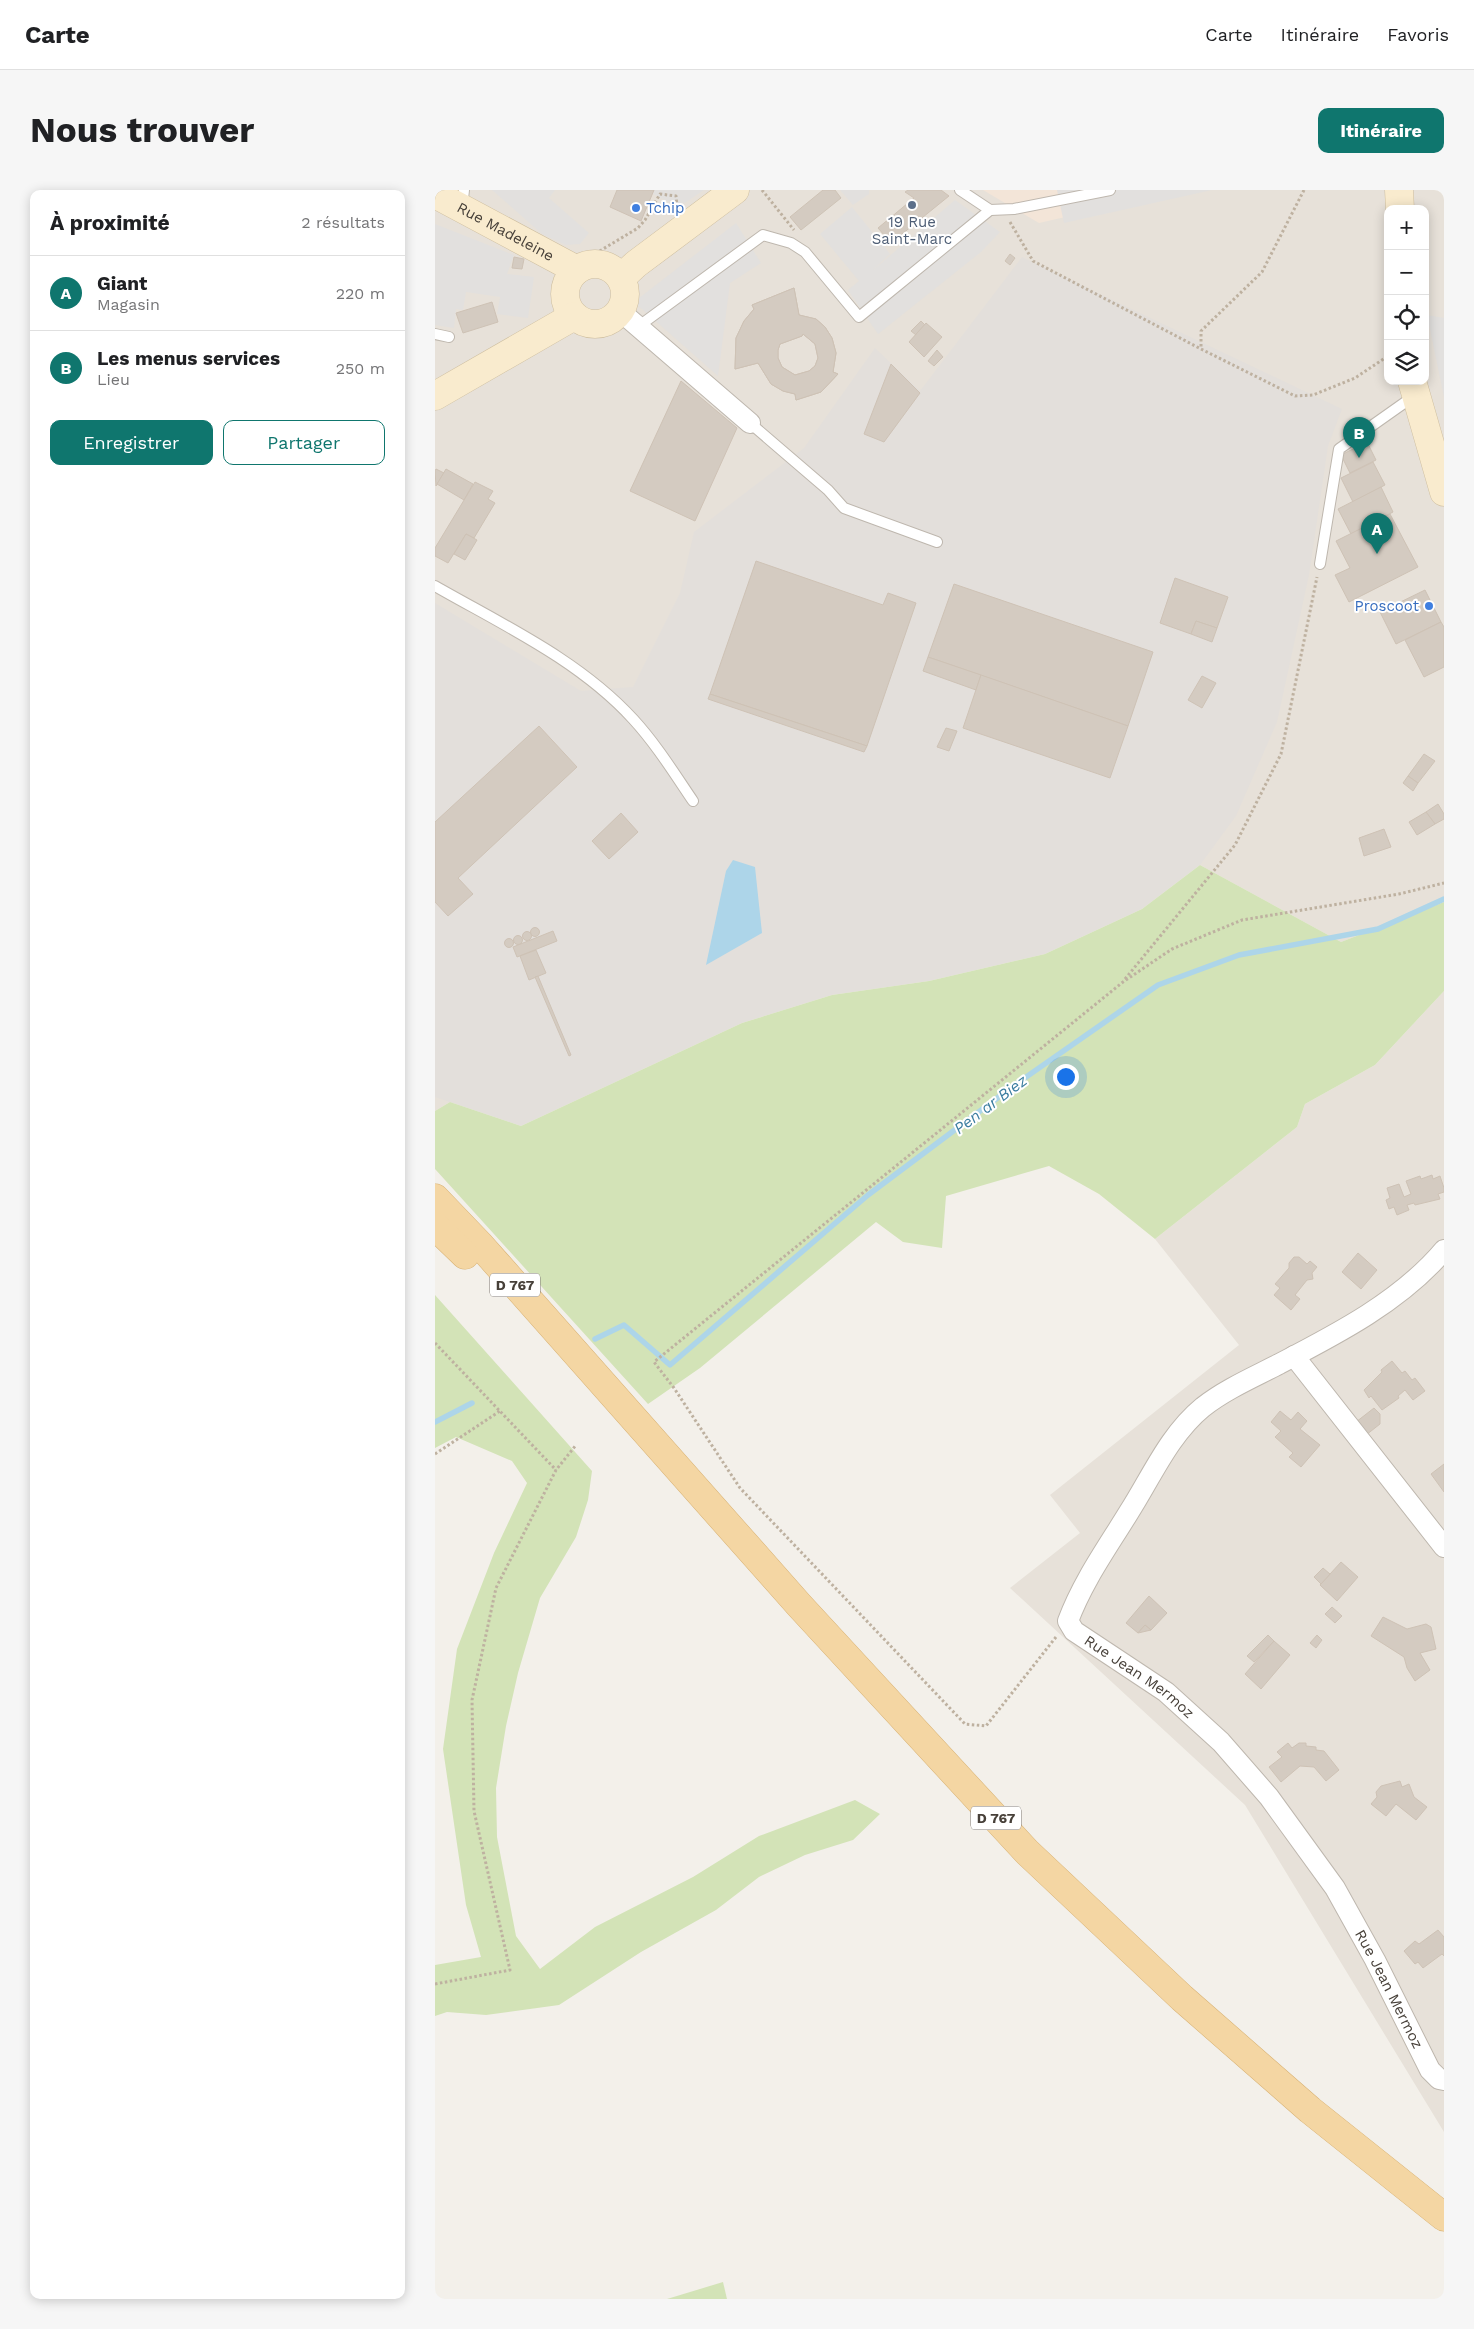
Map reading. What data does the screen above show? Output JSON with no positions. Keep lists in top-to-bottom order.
{
  "streets": {
    "main road": ["Rue Madeleine", "D 767"],
    "street": ["Rue Jean Mermoz"]
  },
  "water": ["Pen ar Biez"],
  "places": ["19 Rue Saint-Marc", "Tchip", "Proscoot"],
  "page": {
    "header": "Carte",
    "nav": ["Carte", "Itinéraire", "Favoris"],
    "buttons": [
      "Itinéraire",
      ["Enregistrer", "Partager"]
    ],
    "title": "Nous trouver",
    "heading": ["À proximité", "2 résultats"],
    "map_buttons": ["+", "−"],
    "list": [
      {
        "mark": "A",
        "name": "Giant",
        "note": "Magasin",
        "value": "220 m"
      },
      {
        "mark": "B",
        "name": "Les menus services",
        "note": "Lieu",
        "value": "250 m"
      }
    ],
    "pins": ["B", "A"]
  }
}
